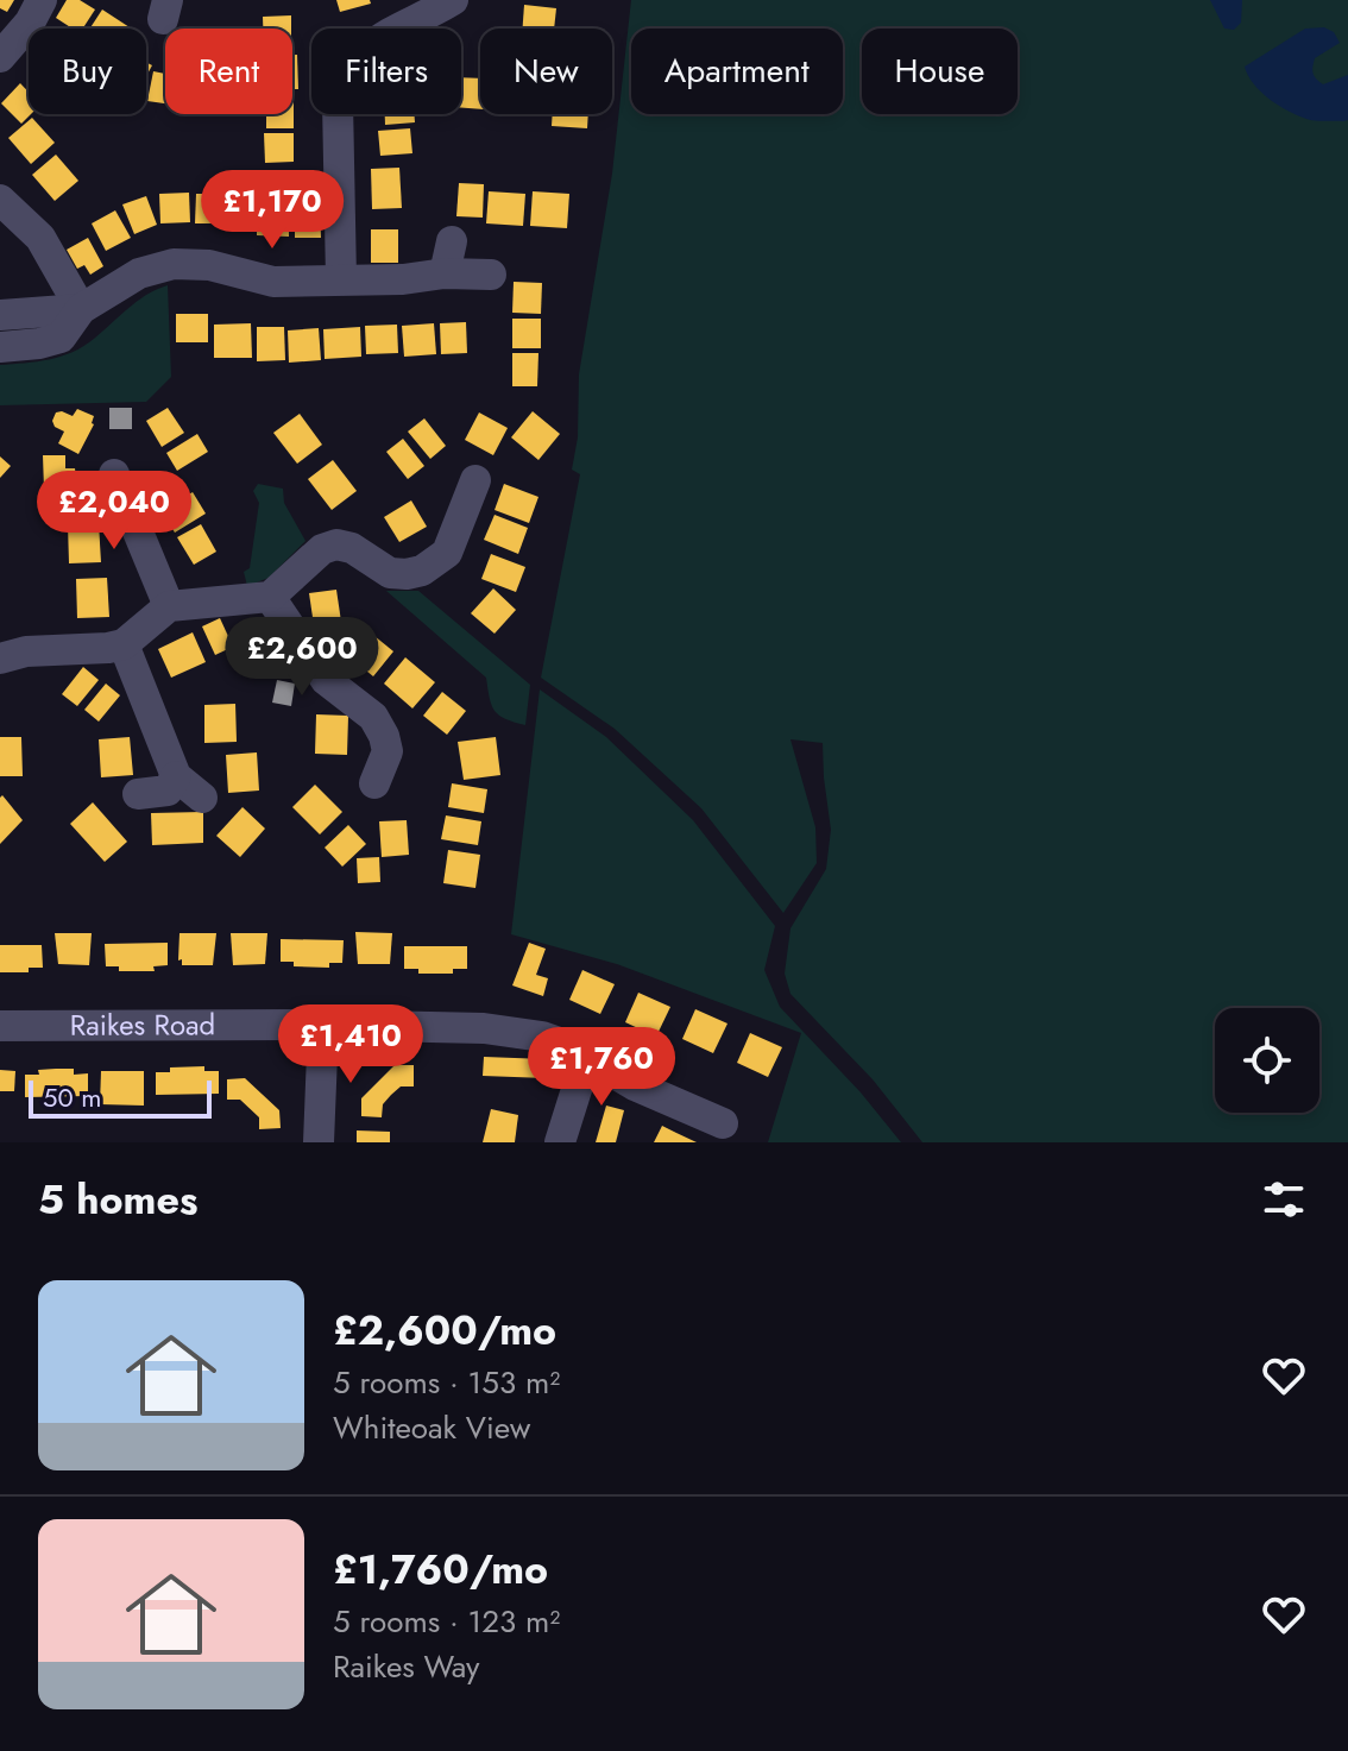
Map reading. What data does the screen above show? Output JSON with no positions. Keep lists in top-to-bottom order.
{
  "streets": {
    "street": ["Raikes Road"]
  },
  "scale_bar": "50 m",
  "page": {
    "chip": [
      "Buy",
      "Rent",
      "Filters",
      "New",
      "Apartment",
      "House"
    ],
    "price": [
      "£1,170",
      "£2,040",
      "£2,600",
      "£1,410",
      "£1,760"
    ],
    "scale": "50 m",
    "heading": "5 homes",
    "list": [
      {
        "name": "£2,600/mo",
        "note": "5 rooms · 153 m² · Whiteoak View"
      },
      {
        "name": "£1,760/mo",
        "note": "5 rooms · 123 m² · Raikes Way"
      }
    ]
  }
}
